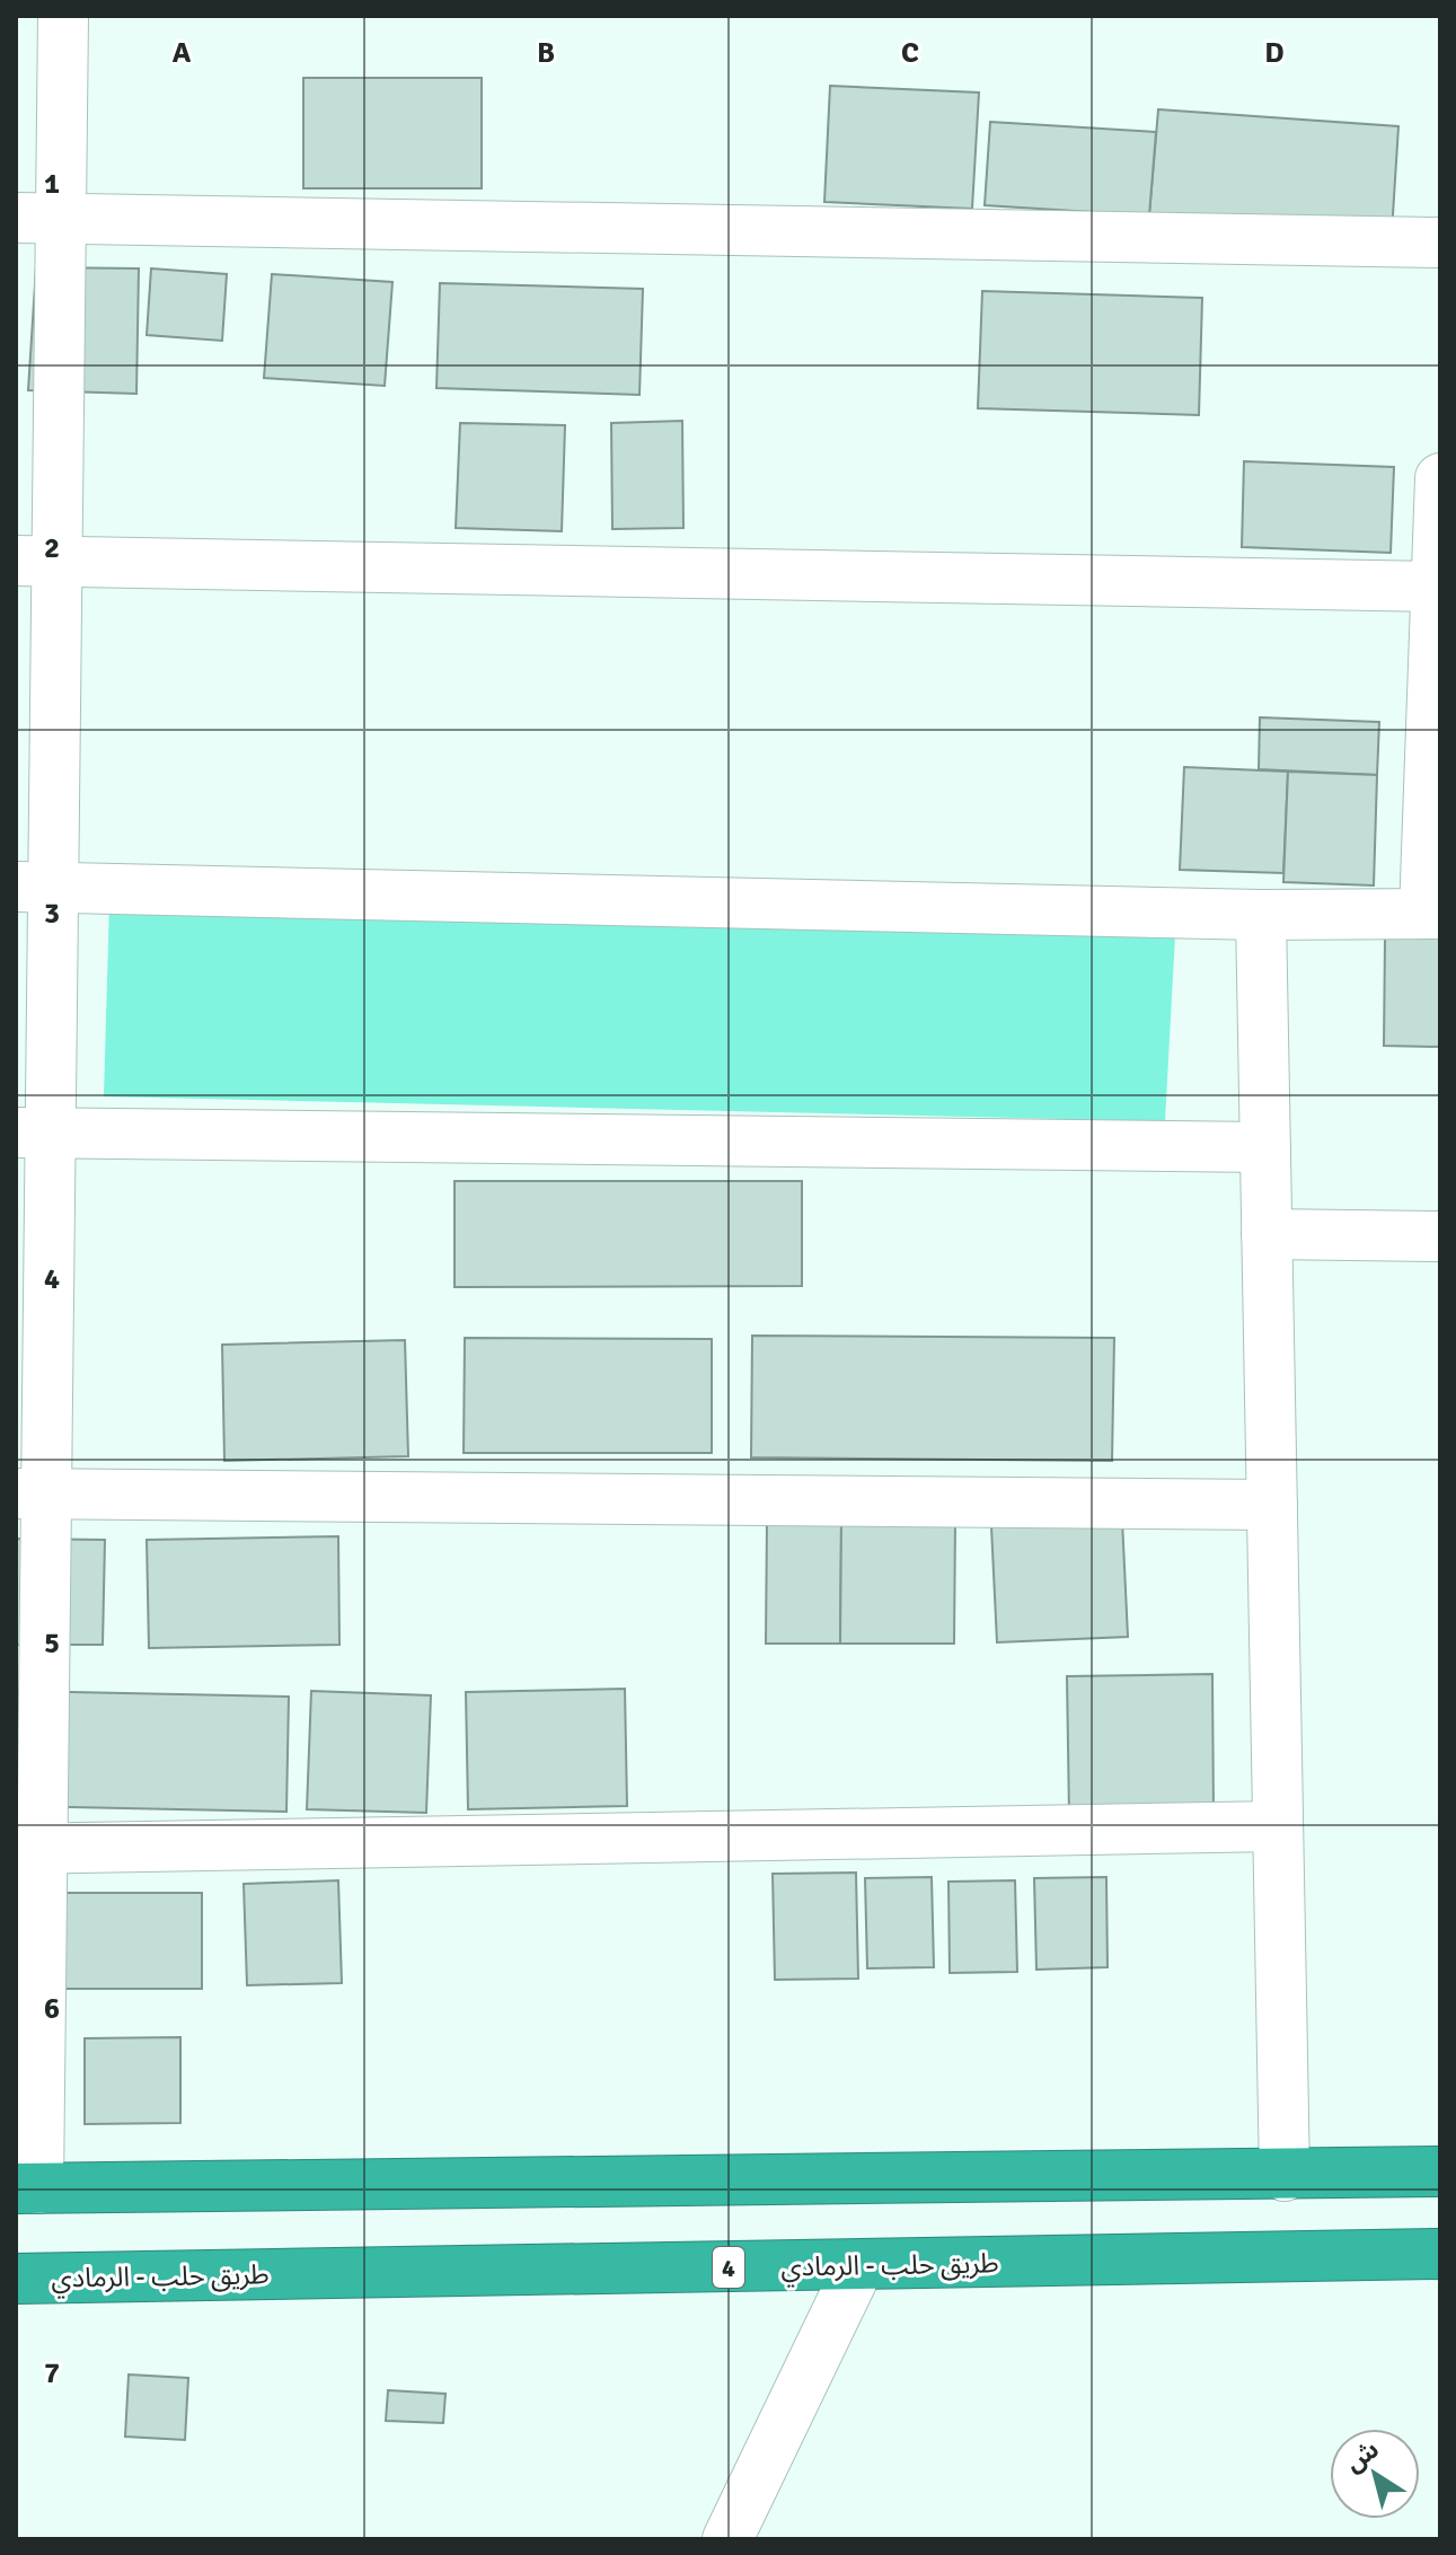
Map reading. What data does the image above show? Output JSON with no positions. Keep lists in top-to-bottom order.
{
  "streets": {
    "highway": ["طريق حلب - الرمادي", "4"]
  },
  "north": "top left",
  "grid": {
    "columns": [
      "A",
      "B",
      "C",
      "D"
    ],
    "rows": [
      "1",
      "2",
      "3",
      "4",
      "5",
      "6",
      "7"
    ]
  }
}
